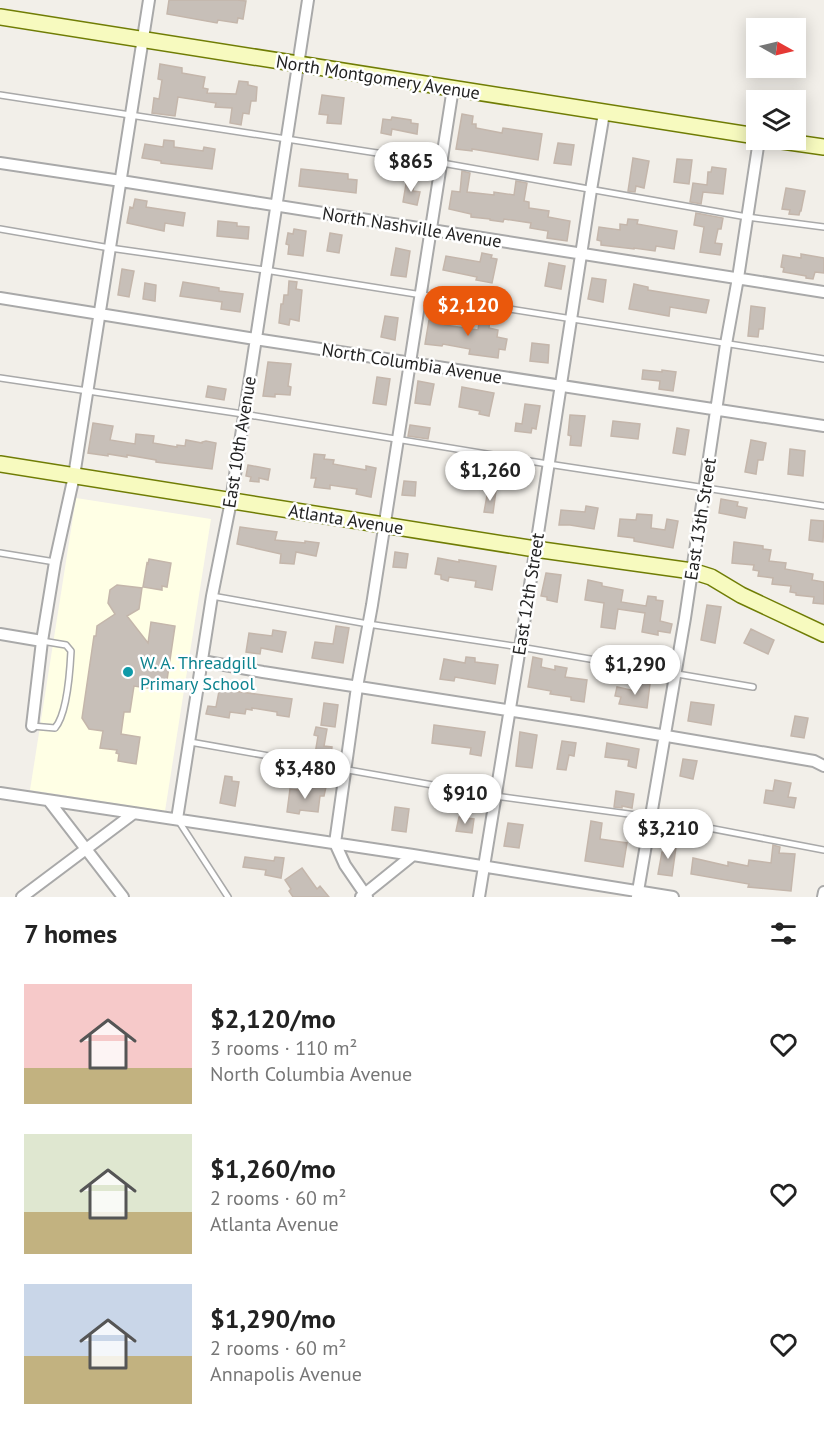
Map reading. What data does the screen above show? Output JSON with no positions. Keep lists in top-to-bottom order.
{
  "streets": {
    "street": [
      "North Montgomery Avenue",
      "North Nashville Avenue",
      "North Columbia Avenue",
      "East 10th Avenue",
      "Atlanta Avenue",
      "East 13th Street",
      "East 12th Street"
    ]
  },
  "crossings": [
    ["North Montgomery Avenue", "East 10th Avenue"],
    ["North Montgomery Avenue", "East 12th Street"],
    ["North Nashville Avenue", "East 10th Avenue"],
    ["North Nashville Avenue", "East 13th Street"],
    ["North Nashville Avenue", "East 12th Street"],
    ["North Columbia Avenue", "East 10th Avenue"],
    ["North Columbia Avenue", "East 13th Street"],
    ["North Columbia Avenue", "East 12th Street"],
    ["East 10th Avenue", "Atlanta Avenue"],
    ["Atlanta Avenue", "East 13th Street"],
    ["Atlanta Avenue", "East 12th Street"]
  ],
  "places": ["W. A. Threadgill Primary School"],
  "north": "right",
  "page": {
    "price": [
      "$865",
      "$2,120",
      "$1,260",
      "$1,290",
      "$3,480",
      "$910",
      "$3,210"
    ],
    "heading": "7 homes",
    "list": [
      {
        "name": "$2,120/mo",
        "note": "3 rooms · 110 m² · North Columbia Avenue"
      },
      {
        "name": "$1,260/mo",
        "note": "2 rooms · 60 m² · Atlanta Avenue"
      },
      {
        "name": "$1,290/mo",
        "note": "2 rooms · 60 m² · Annapolis Avenue"
      }
    ]
  }
}
